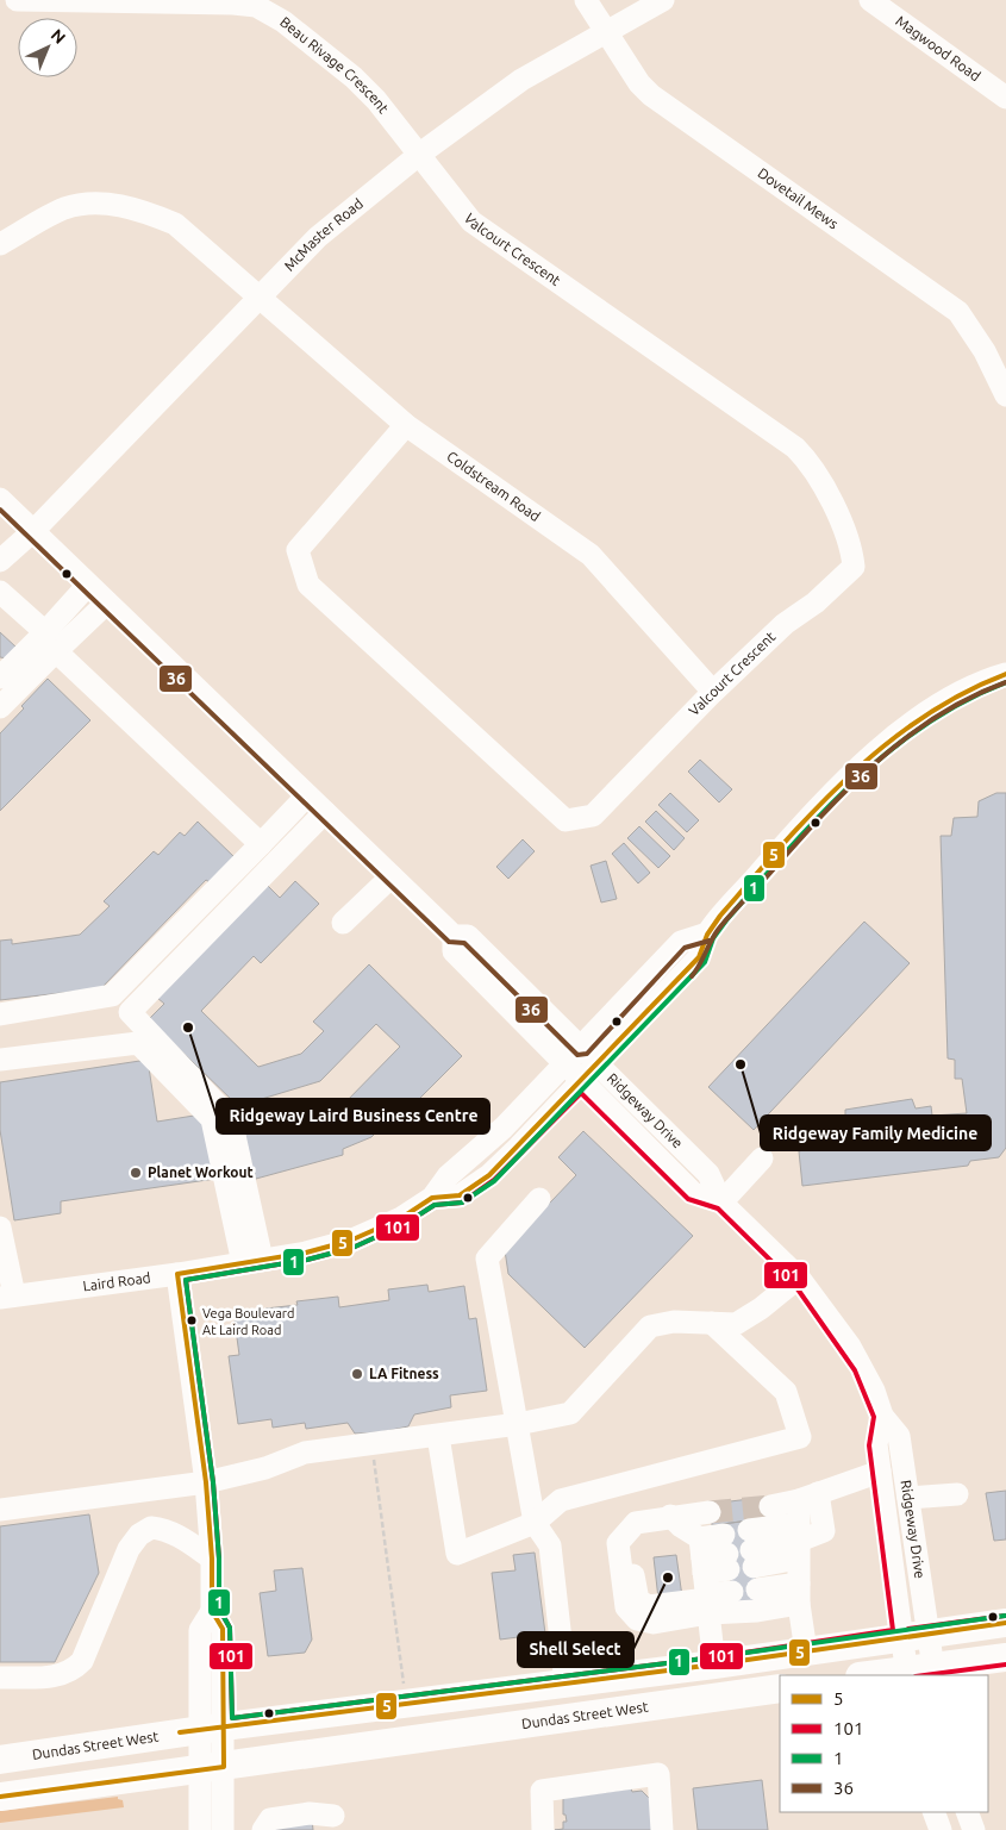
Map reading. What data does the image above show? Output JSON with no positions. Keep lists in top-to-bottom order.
{
  "streets": {
    "main road": ["Dundas Street West"],
    "street": [
      "Magwood Road",
      "Beau Rivage Crescent",
      "Dovetail Mews",
      "McMaster Road",
      "Valcourt Crescent",
      "Coldstream Road",
      "Ridgeway Drive",
      "Laird Road"
    ]
  },
  "crossings": [
    ["Beau Rivage Crescent", "McMaster Road"],
    ["Beau Rivage Crescent", "Valcourt Crescent"],
    ["Dovetail Mews", "McMaster Road"],
    ["McMaster Road", "Valcourt Crescent"],
    ["McMaster Road", "Coldstream Road"],
    ["McMaster Road", "Ridgeway Drive"],
    ["Valcourt Crescent", "Coldstream Road"],
    ["Ridgeway Drive", "Laird Road"],
    ["Ridgeway Drive", "Dundas Street West"]
  ],
  "places": [
    "Ridgeway Laird Business Centre",
    "Ridgeway Family Medicine",
    "Planet Workout",
    "Vega Boulevard At Laird Road",
    "LA Fitness",
    "Shell Select"
  ],
  "lines": [
    "transit line 36",
    "transit line 5",
    "transit line 1",
    "transit line 101"
  ],
  "legend": [
    "5",
    "101",
    "1",
    "36"
  ],
  "north": "top right"
}
